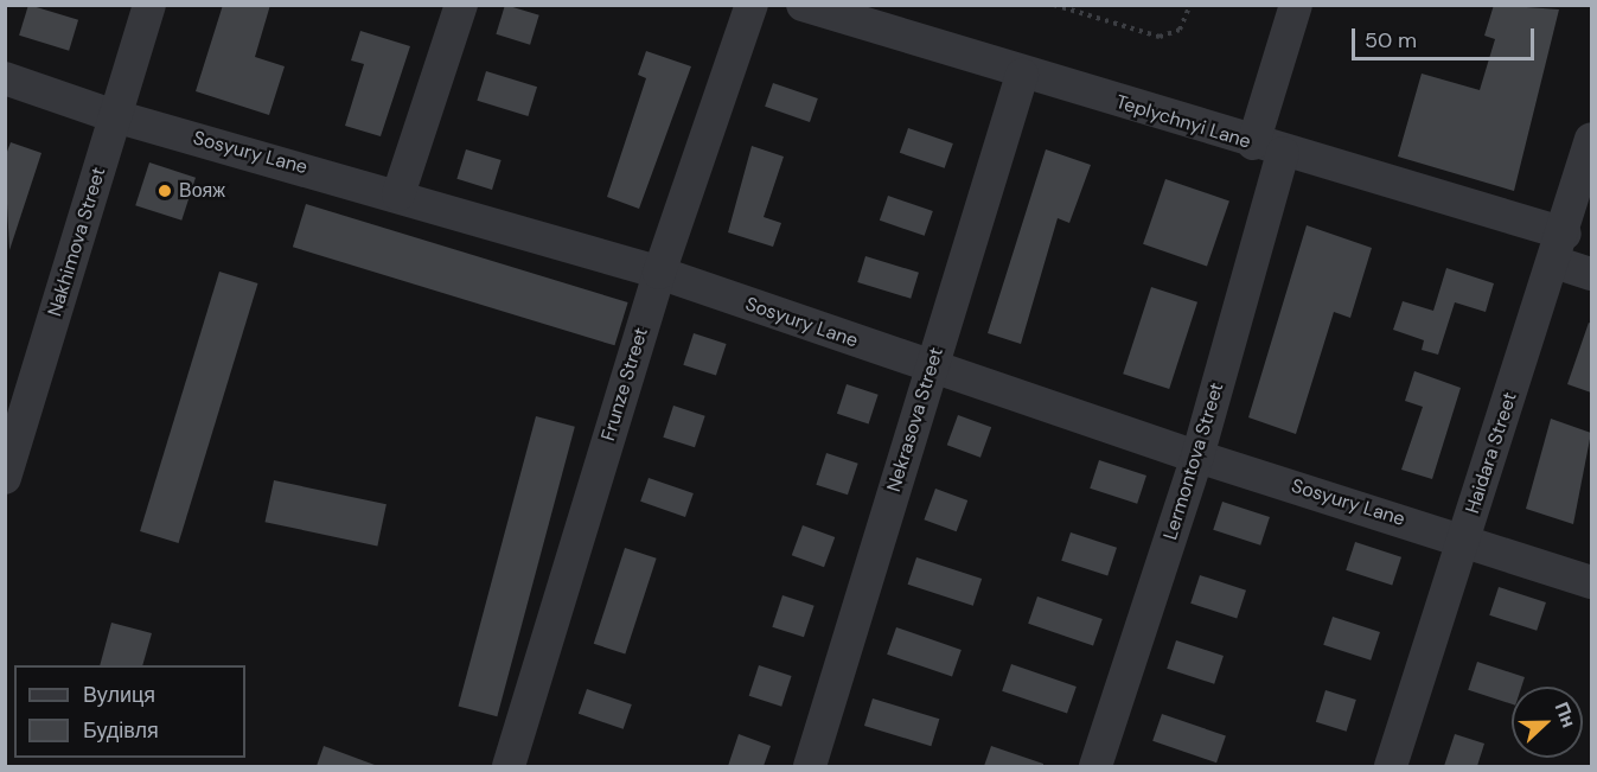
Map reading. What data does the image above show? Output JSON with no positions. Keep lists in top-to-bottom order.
{
  "streets": {
    "street": [
      "Teplychnyi Lane",
      "Sosyury Lane",
      "Nakhimova Street",
      "Frunze Street",
      "Nekrasova Street",
      "Haidara Street",
      "Lermontova Street"
    ]
  },
  "crossings": [
    ["Teplychnyi Lane", "Nekrasova Street"],
    ["Teplychnyi Lane", "Haidara Street"],
    ["Teplychnyi Lane", "Lermontova Street"],
    ["Sosyury Lane", "Nakhimova Street"],
    ["Sosyury Lane", "Frunze Street"],
    ["Sosyury Lane", "Nekrasova Street"],
    ["Sosyury Lane", "Haidara Street"],
    ["Sosyury Lane", "Lermontova Street"]
  ],
  "places": ["Вояж"],
  "legend": ["Вулиця", "Будівля"],
  "scale_bar": "50 m",
  "north": "right"
}
